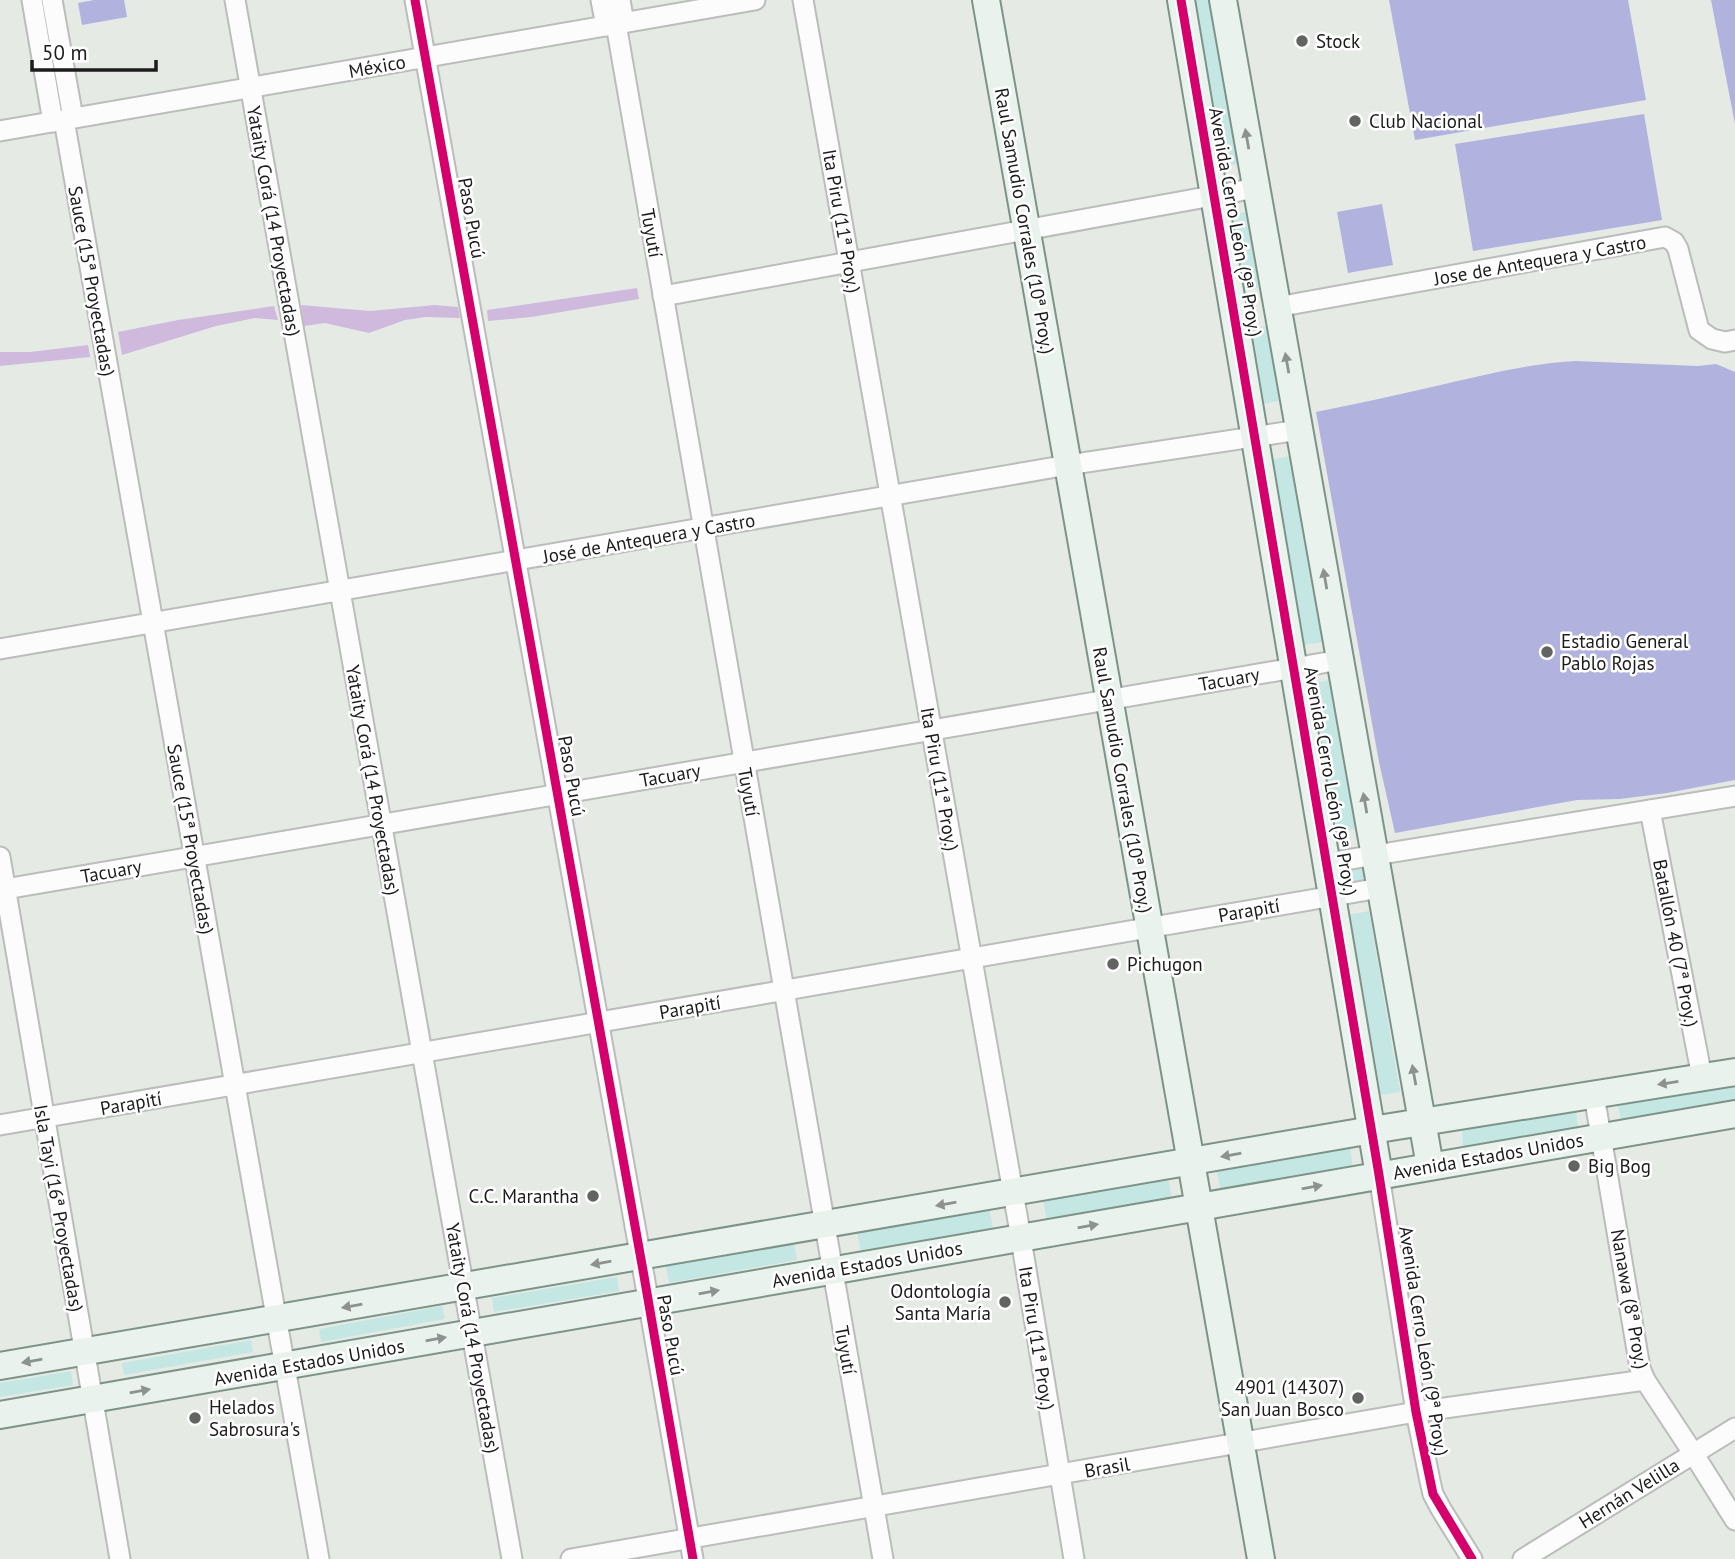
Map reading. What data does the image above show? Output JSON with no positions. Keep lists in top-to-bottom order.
{
  "streets": {
    "street": [
      "México",
      "Paso Pucú",
      "Yataity Corá (14 Proyectadas)",
      "Ita Piru (11ª Proy.)",
      "Raul Samudio Corrales (10ª Proy.)",
      "Avenida Cerro León (9ª Proy.)",
      "Tuyutí",
      "Jose de Antequera y Castro",
      "Sauce (15ª Proyectadas)",
      "José de Antequera y Castro",
      "Tacuary",
      "Parapití",
      "Batallón 40 (7ª Proy.)",
      "Avenida Estados Unidos",
      "Isla Tayi (16ª Proyectadas)",
      "Nanawa (8ª Proy.)",
      "Brasil",
      "Hernán Velilla"
    ]
  },
  "crossings": [
    ["México", "Paso Pucú"],
    ["México", "Yataity Corá (14 Proyectadas)"],
    ["México", "Tuyutí"],
    ["México", "Sauce (15ª Proyectadas)"],
    ["Paso Pucú", "José de Antequera y Castro"],
    ["Paso Pucú", "Tacuary"],
    ["Paso Pucú", "Parapití"],
    ["Paso Pucú", "Avenida Estados Unidos"],
    ["Paso Pucú", "Brasil"],
    ["Yataity Corá (14 Proyectadas)", "José de Antequera y Castro"],
    ["Yataity Corá (14 Proyectadas)", "Tacuary"],
    ["Yataity Corá (14 Proyectadas)", "Parapití"],
    ["Yataity Corá (14 Proyectadas)", "Avenida Estados Unidos"],
    ["Ita Piru (11ª Proy.)", "José de Antequera y Castro"],
    ["Ita Piru (11ª Proy.)", "Tacuary"],
    ["Ita Piru (11ª Proy.)", "Parapití"],
    ["Ita Piru (11ª Proy.)", "Avenida Estados Unidos"],
    ["Ita Piru (11ª Proy.)", "Brasil"],
    ["Raul Samudio Corrales (10ª Proy.)", "José de Antequera y Castro"],
    ["Raul Samudio Corrales (10ª Proy.)", "Tacuary"],
    ["Raul Samudio Corrales (10ª Proy.)", "Parapití"],
    ["Raul Samudio Corrales (10ª Proy.)", "Avenida Estados Unidos"],
    ["Raul Samudio Corrales (10ª Proy.)", "Brasil"],
    ["Avenida Cerro León (9ª Proy.)", "Jose de Antequera y Castro"],
    ["Avenida Cerro León (9ª Proy.)", "José de Antequera y Castro"],
    ["Avenida Cerro León (9ª Proy.)", "Tacuary"],
    ["Avenida Cerro León (9ª Proy.)", "Parapití"],
    ["Avenida Cerro León (9ª Proy.)", "Avenida Estados Unidos"],
    ["Avenida Cerro León (9ª Proy.)", "Brasil"],
    ["Tuyutí", "José de Antequera y Castro"],
    ["Tuyutí", "Tacuary"],
    ["Tuyutí", "Parapití"],
    ["Tuyutí", "Avenida Estados Unidos"],
    ["Tuyutí", "Brasil"],
    ["Sauce (15ª Proyectadas)", "José de Antequera y Castro"],
    ["Sauce (15ª Proyectadas)", "Tacuary"],
    ["Sauce (15ª Proyectadas)", "Parapití"],
    ["Sauce (15ª Proyectadas)", "Avenida Estados Unidos"],
    ["Tacuary", "Isla Tayi (16ª Proyectadas)"],
    ["Parapití", "Isla Tayi (16ª Proyectadas)"],
    ["Avenida Estados Unidos", "Isla Tayi (16ª Proyectadas)"],
    ["Avenida Estados Unidos", "Nanawa (8ª Proy.)"],
    ["Nanawa (8ª Proy.)", "Brasil"],
    ["Nanawa (8ª Proy.)", "Hernán Velilla"]
  ],
  "places": [
    "Stock",
    "Club Nacional",
    "Estadio General Pablo Rojas",
    "Pichugon",
    "Big Bog",
    "C.C. Marantha",
    "Odontología Santa María",
    "4901 (14307) San Juan Bosco",
    "Helados Sabrosura's"
  ],
  "scale_bar": "50 m"
}
